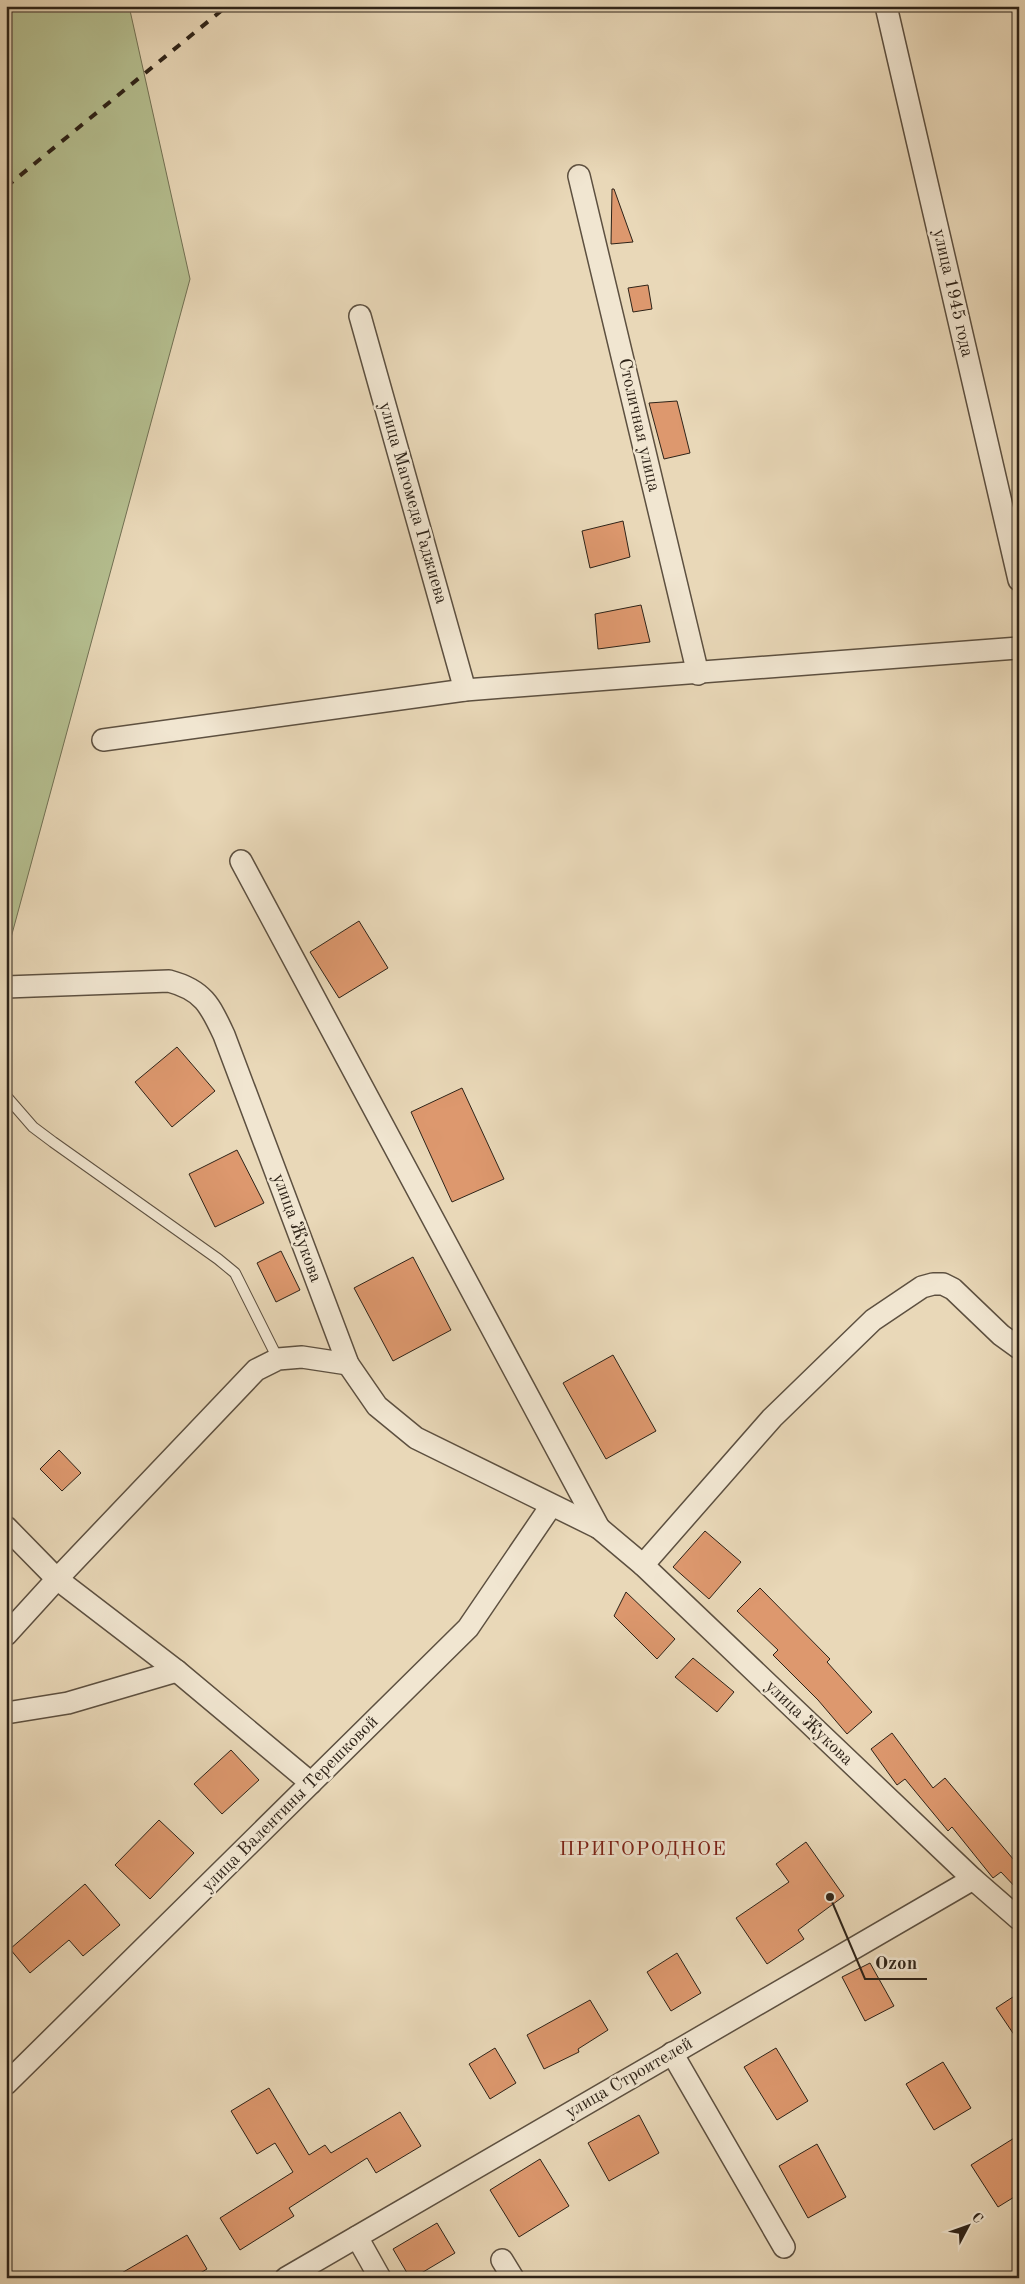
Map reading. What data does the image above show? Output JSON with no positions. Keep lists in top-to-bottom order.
{
  "streets": {
    "street": [
      "улица 1945 года",
      "Столичная улица",
      "улица Магомеда Гаджиева",
      "улица Жукова",
      "улица Валентины Терешковой",
      "улица Строителей"
    ]
  },
  "crossings": [
    ["улица Жукова", "улица Валентины Терешковой"],
    ["улица Жукова", "улица Строителей"]
  ],
  "districts": ["ПРИГОРОДНОЕ"],
  "places": ["Ozon"],
  "north": "top right"
}
